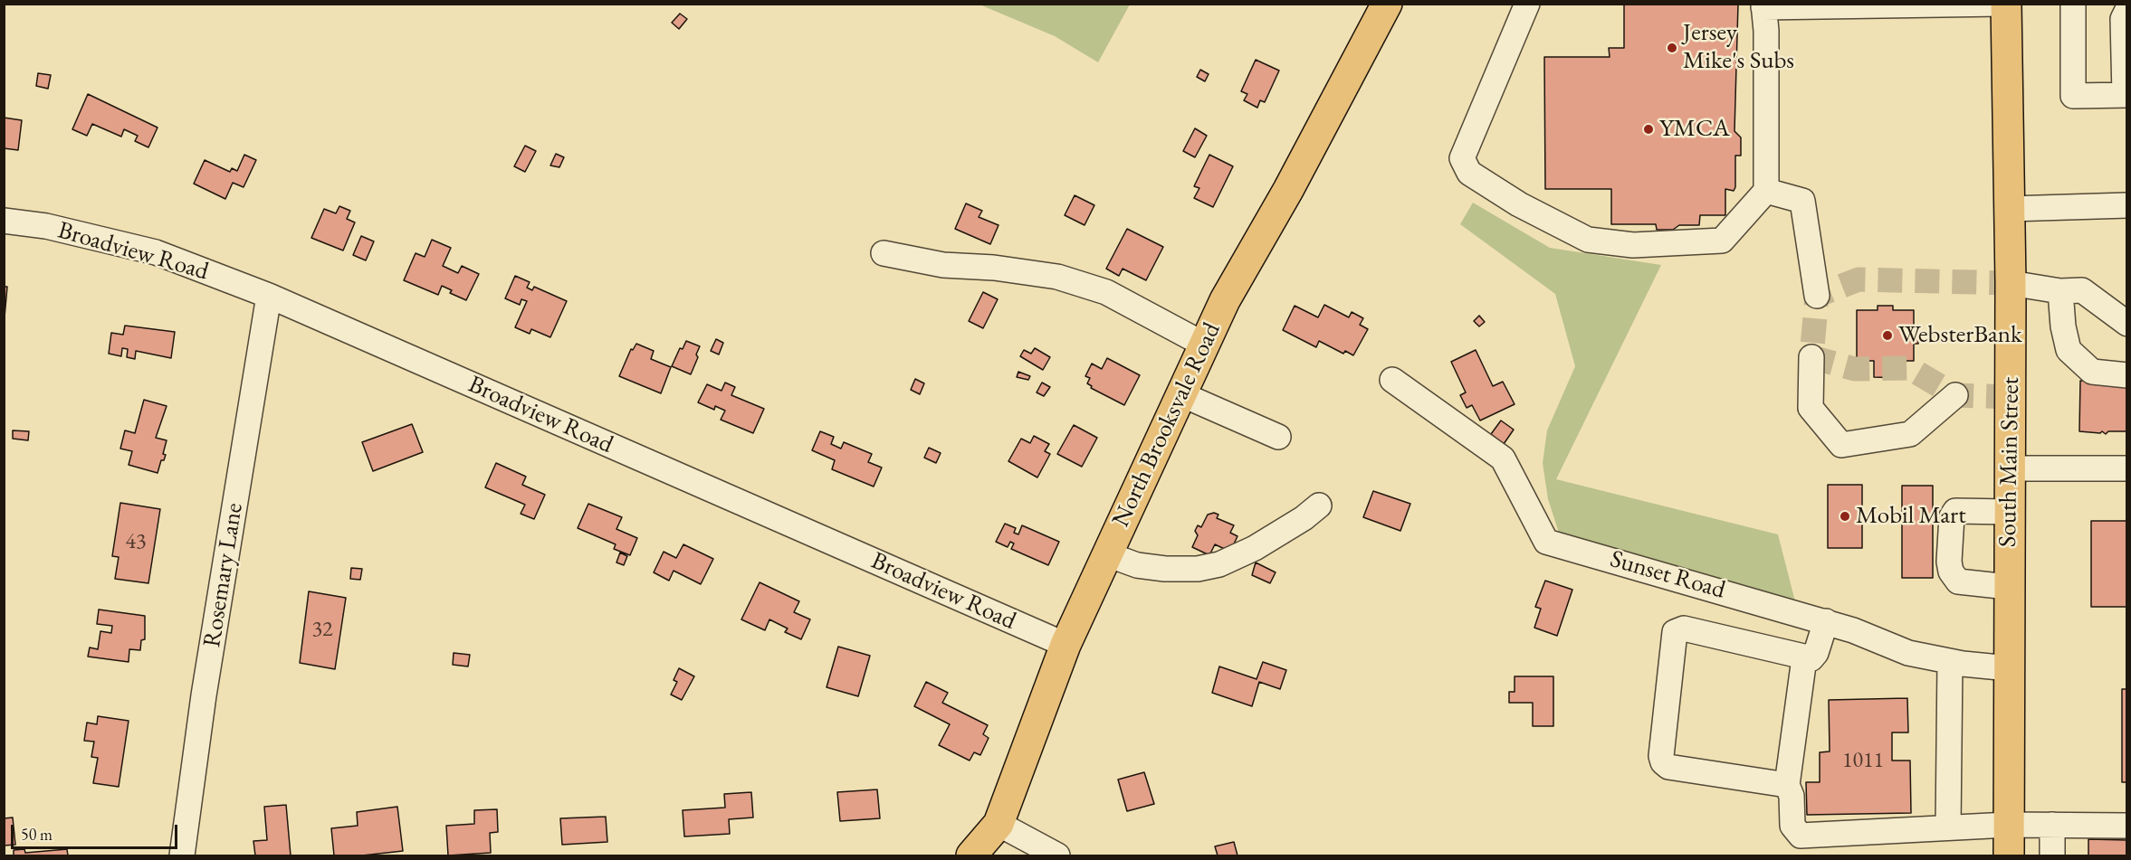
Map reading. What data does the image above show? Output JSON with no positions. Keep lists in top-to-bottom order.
{
  "streets": {
    "main road": ["North Brooksvale Road", "South Main Street"],
    "street": ["Broadview Road", "Rosemary Lane", "Sunset Road"]
  },
  "crossings": [
    ["Broadview Road", "North Brooksvale Road"],
    ["Broadview Road", "Rosemary Lane"],
    ["South Main Street", "Sunset Road"]
  ],
  "places": [
    "Jersey Mike's Subs",
    "YMCA",
    "WebsterBank",
    "Mobil Mart"
  ],
  "house_numbers": ["43", "32", "1011"],
  "scale_bar": "50 m"
}
